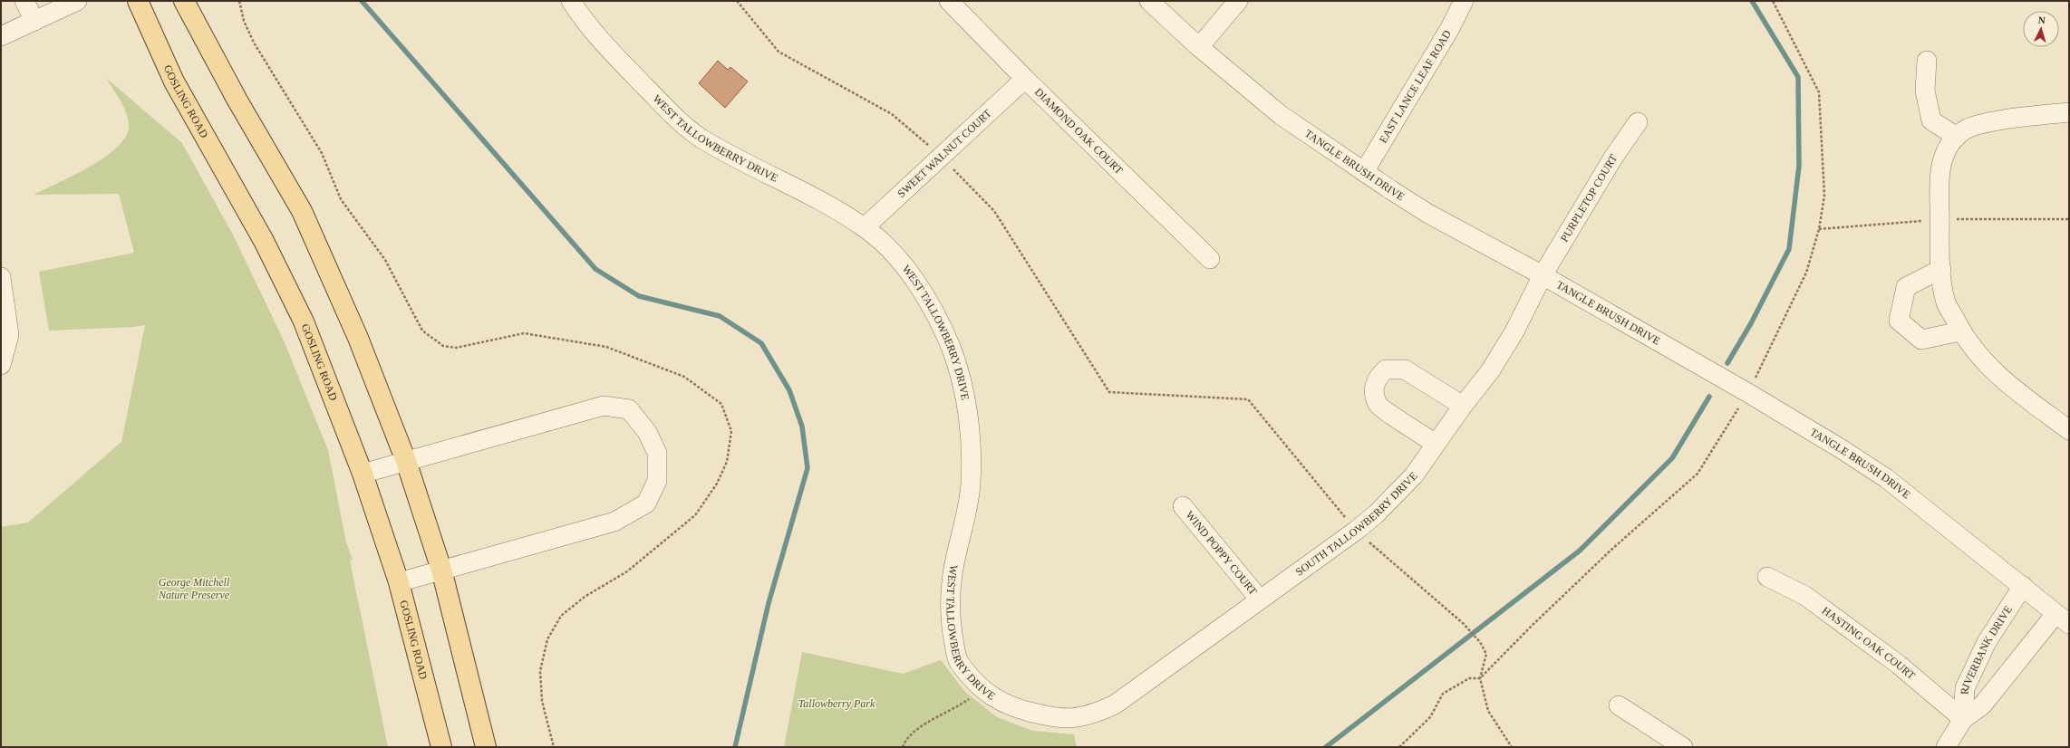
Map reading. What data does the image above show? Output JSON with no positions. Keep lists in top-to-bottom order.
{
  "streets": {
    "main road": ["GOSLING ROAD"],
    "street": [
      "EAST LANCE LEAF ROAD",
      "DIAMOND OAK COURT",
      "WEST TALLOWBERRY DRIVE",
      "SWEET WALNUT COURT",
      "TANGLE BRUSH DRIVE",
      "PURPLETOP COURT",
      "SOUTH TALLOWBERRY DRIVE",
      "WIND POPPY COURT",
      "HASTING OAK COURT",
      "RIVERBANK DRIVE"
    ]
  },
  "crossings": [
    ["EAST LANCE LEAF ROAD", "TANGLE BRUSH DRIVE"],
    ["DIAMOND OAK COURT", "SWEET WALNUT COURT"],
    ["WEST TALLOWBERRY DRIVE", "SWEET WALNUT COURT"],
    ["WEST TALLOWBERRY DRIVE", "SOUTH TALLOWBERRY DRIVE"],
    ["TANGLE BRUSH DRIVE", "PURPLETOP COURT"],
    ["TANGLE BRUSH DRIVE", "SOUTH TALLOWBERRY DRIVE"],
    ["TANGLE BRUSH DRIVE", "RIVERBANK DRIVE"],
    ["PURPLETOP COURT", "SOUTH TALLOWBERRY DRIVE"],
    ["SOUTH TALLOWBERRY DRIVE", "WIND POPPY COURT"],
    ["HASTING OAK COURT", "RIVERBANK DRIVE"]
  ],
  "parks": ["George Mitchell Nature Preserve", "Tallowberry Park"],
  "north": "top"
}
